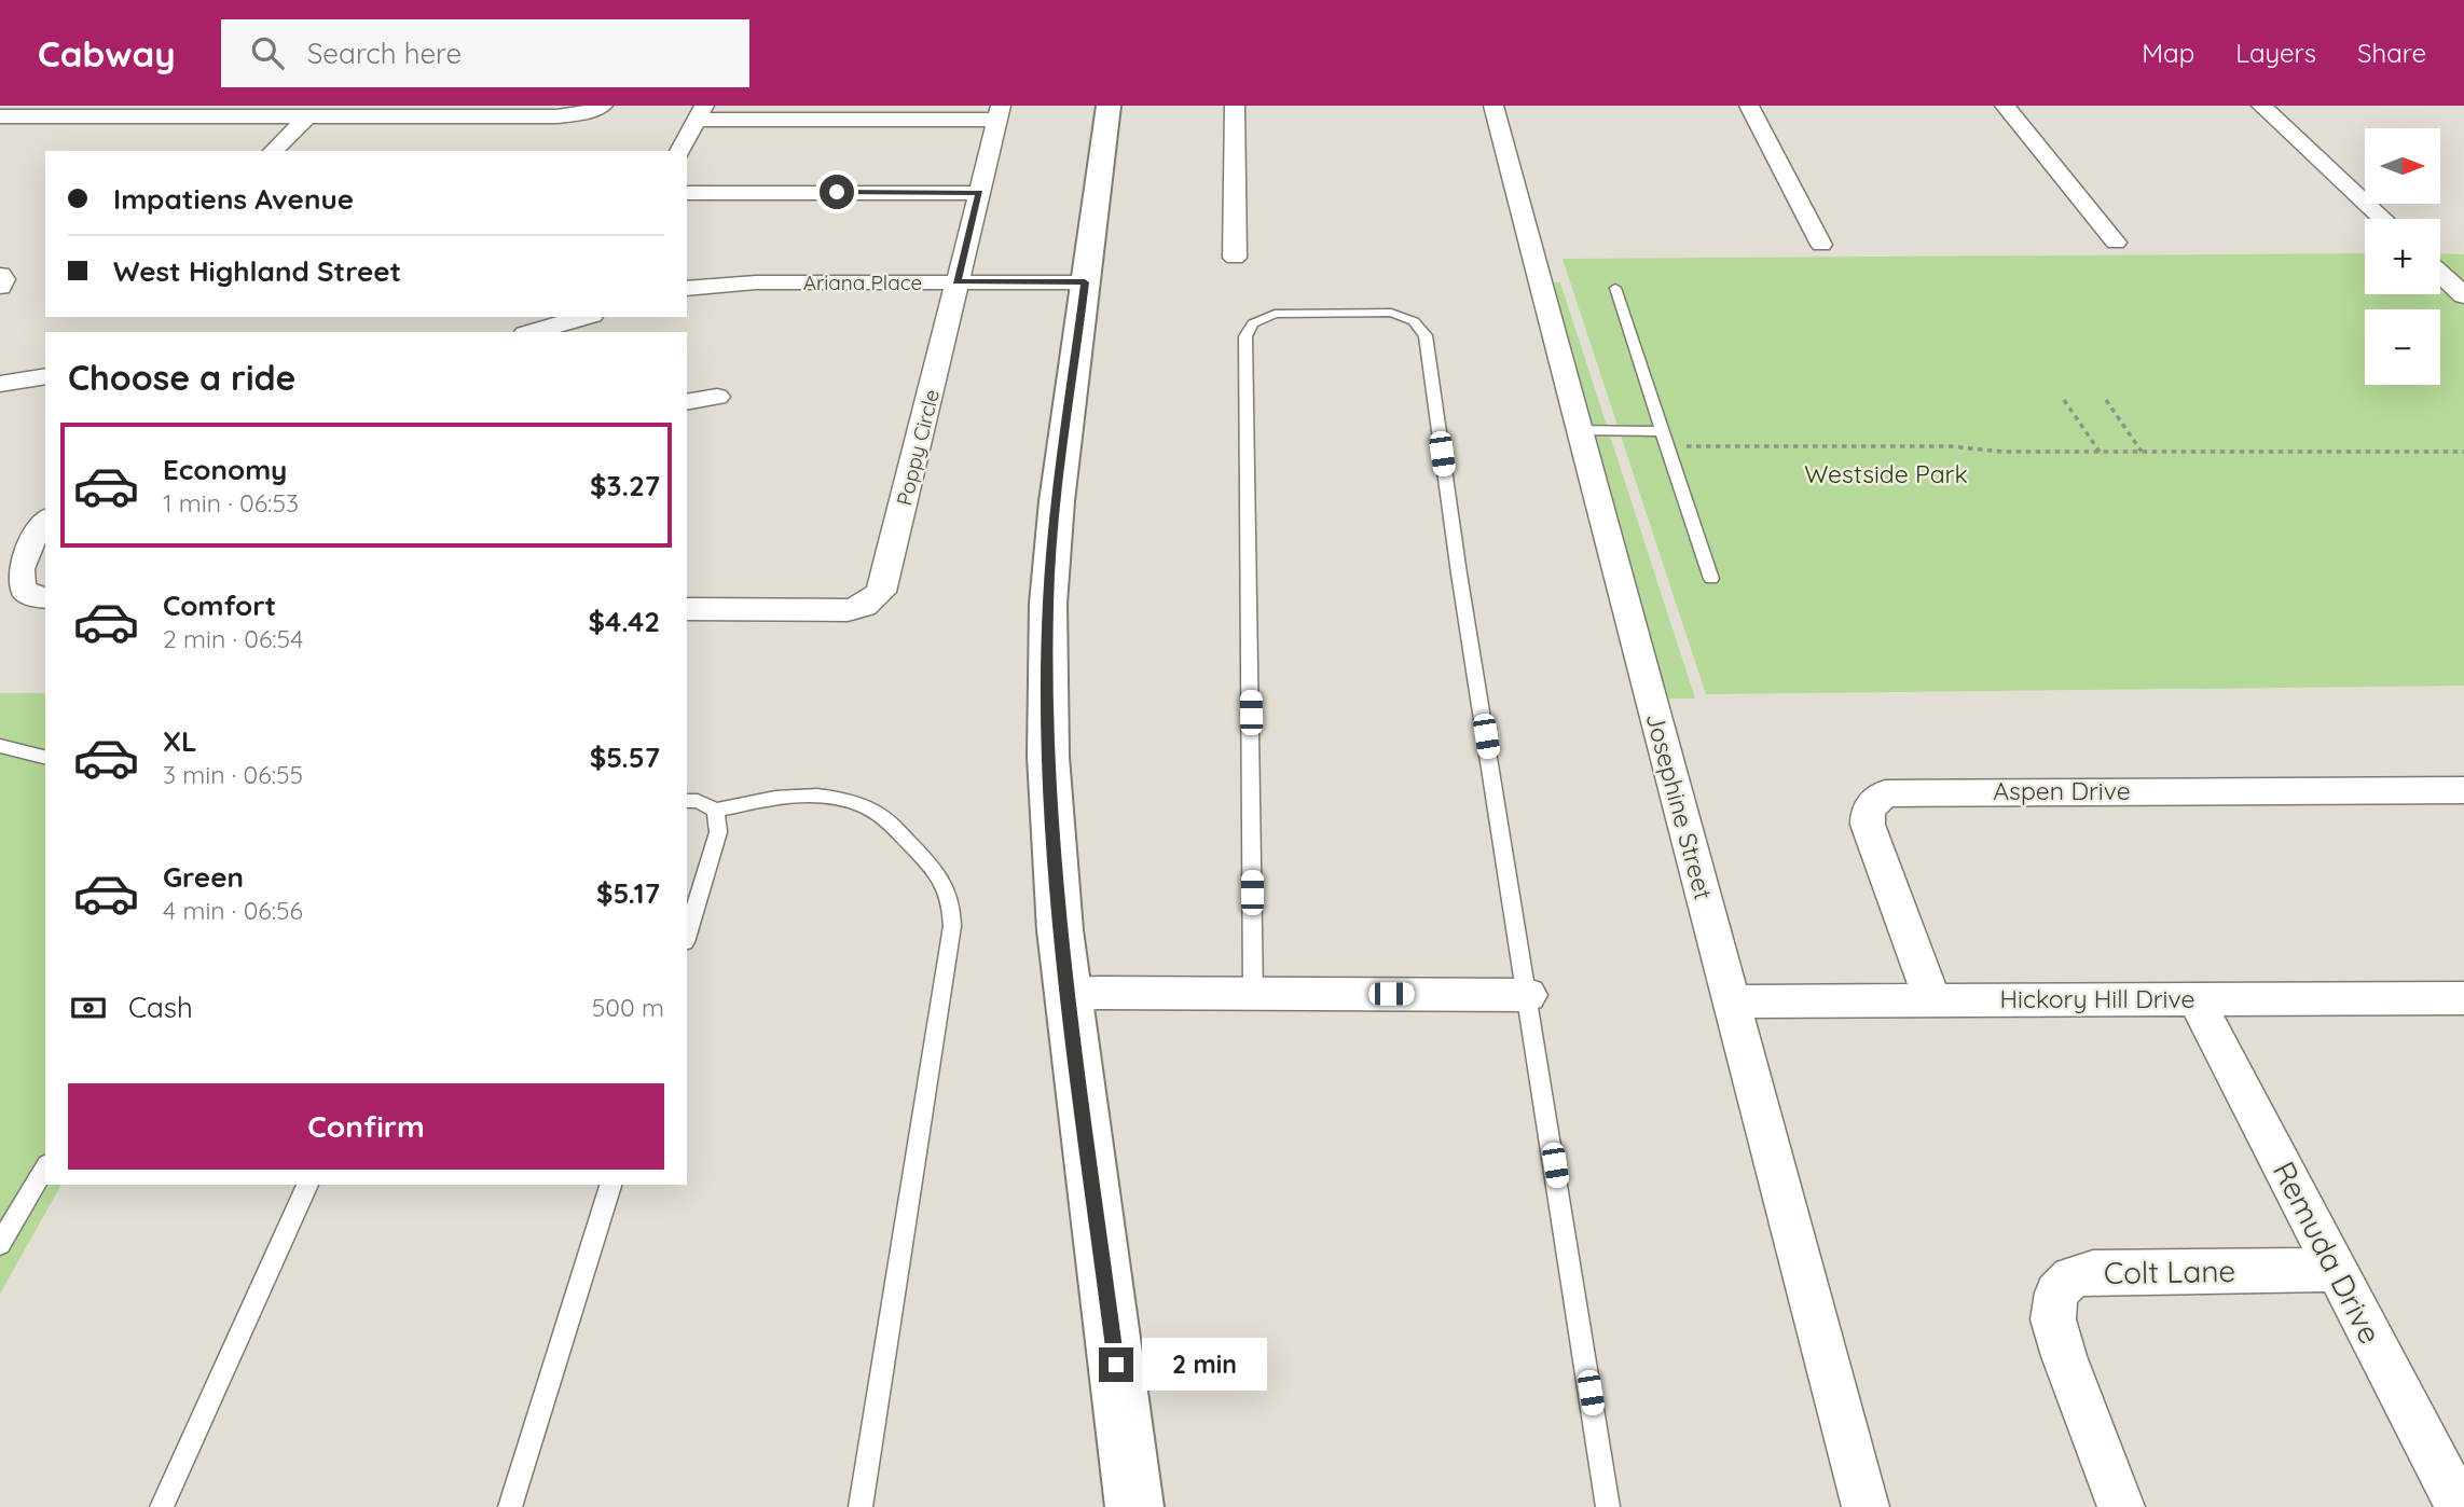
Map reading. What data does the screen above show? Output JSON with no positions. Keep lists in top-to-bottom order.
{
  "streets": {
    "street": [
      "Ariana Place",
      "Poppy Circle",
      "Aspen Drive",
      "Josephine Street",
      "Hickory Hill Drive",
      "Remuda Drive",
      "Colt Lane"
    ]
  },
  "crossings": [
    ["Ariana Place", "Poppy Circle"],
    ["Aspen Drive", "Hickory Hill Drive"],
    ["Josephine Street", "Hickory Hill Drive"],
    ["Hickory Hill Drive", "Remuda Drive"],
    ["Remuda Drive", "Colt Lane"]
  ],
  "parks": ["Westside Park"],
  "north": "right",
  "page": {
    "header": "Cabway",
    "search": "Search here",
    "nav": ["Map", "Layers", "Share"],
    "map_buttons": ["+", "−"],
    "banner": ["Impatiens Avenue", "West Highland Street"],
    "heading": "Choose a ride",
    "list": [
      {
        "name": "Economy",
        "note": "1 min · 06:53",
        "value": "$3.27"
      },
      {
        "name": "Comfort",
        "note": "2 min · 06:54",
        "value": "$4.42"
      },
      {
        "name": "XL",
        "note": "3 min · 06:55",
        "value": "$5.57"
      },
      {
        "name": "Green",
        "note": "4 min · 06:56",
        "value": "$5.17"
      }
    ],
    "pay": ["Cash", "500 m"],
    "buttons": "Confirm",
    "bubble": "2 min"
  }
}
